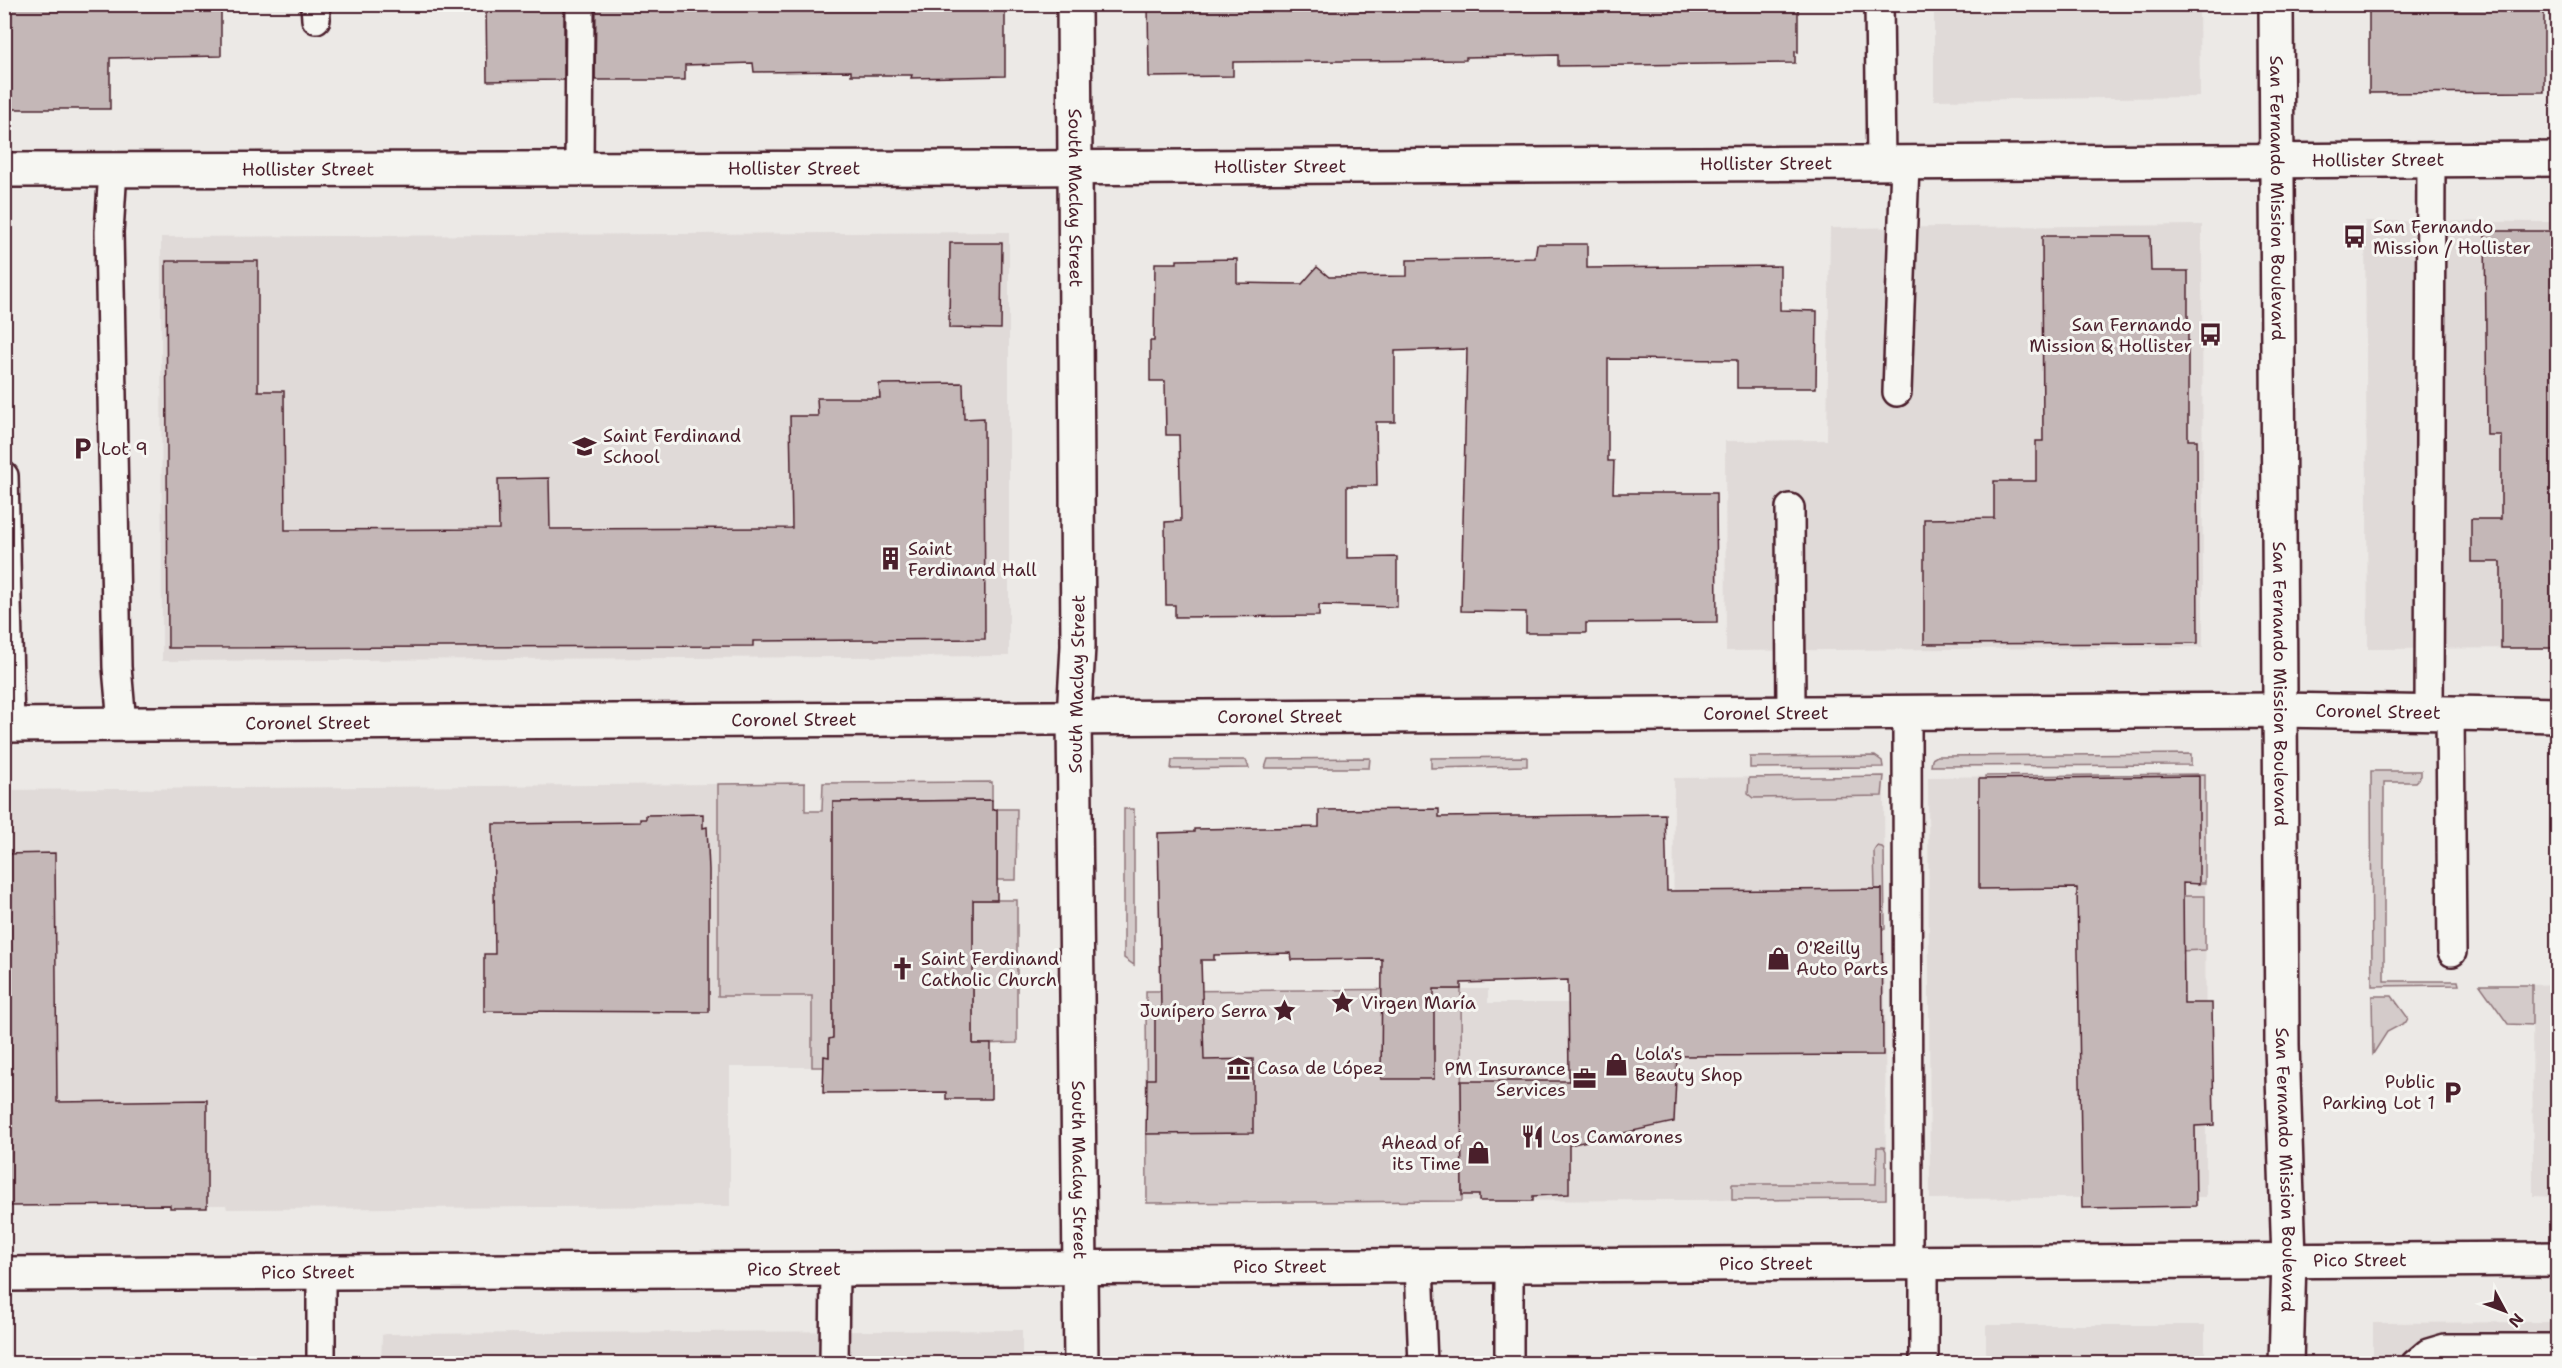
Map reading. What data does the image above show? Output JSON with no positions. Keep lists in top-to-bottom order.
{
  "streets": {
    "street": [
      "Hollister Street",
      "South Maclay Street",
      "San Fernando Mission Boulevard",
      "Coronel Street",
      "Pico Street"
    ]
  },
  "crossings": [
    ["Hollister Street", "South Maclay Street"],
    ["Hollister Street", "San Fernando Mission Boulevard"],
    ["South Maclay Street", "Coronel Street"],
    ["South Maclay Street", "Pico Street"],
    ["San Fernando Mission Boulevard", "Coronel Street"],
    ["San Fernando Mission Boulevard", "Pico Street"]
  ],
  "places": {
    "bus stop": ["San Fernando Mission / Hollister", "San Fernando Mission & Hollister"],
    "school or university": ["Saint Ferdinand School"],
    "parking": ["Lot 9", "Public Parking Lot 1"],
    "building": ["Saint Ferdinand Hall"],
    "shop": ["O'Reilly Auto Parts", "Lola's Beauty Shop", "Ahead of its Time"],
    "church": ["Saint Ferdinand Catholic Church"],
    "place": ["Virgen María", "Junípero Serra"],
    "museum": ["Casa de López"],
    "office": ["PM Insurance Services"],
    "restaurant": ["Los Camarones"]
  },
  "north": "bottom right"
}
